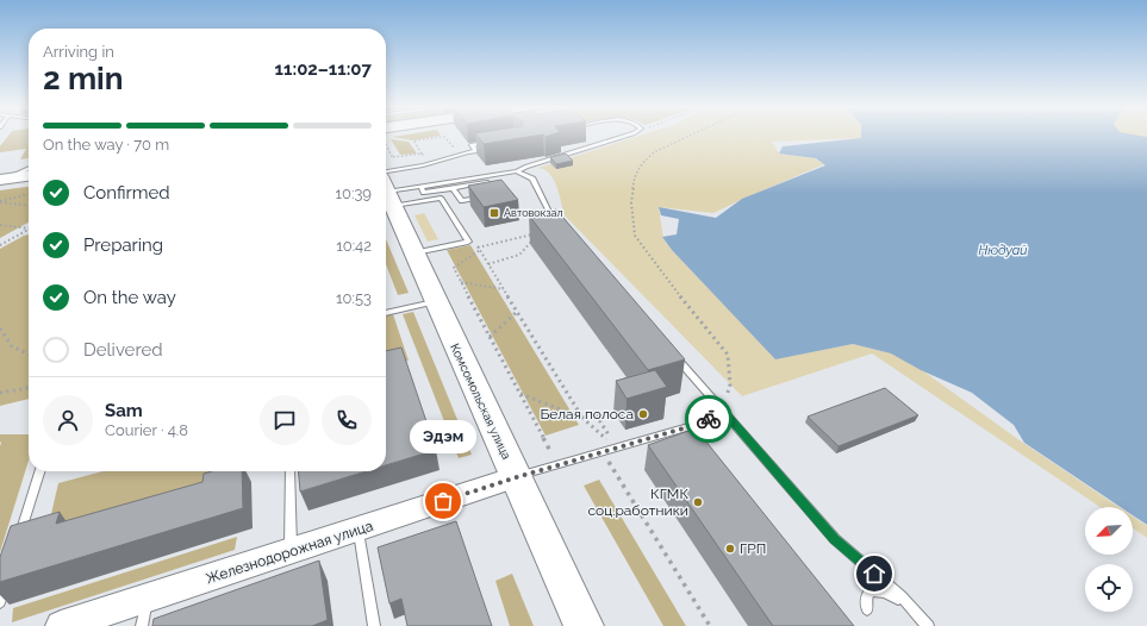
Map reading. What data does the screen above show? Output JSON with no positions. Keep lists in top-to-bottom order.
{
  "streets": {
    "main road": ["Комсомольская улица"],
    "street": ["Железнодорожная улица"]
  },
  "crossings": [
    ["Комсомольская улица", "Железнодорожная улица"]
  ],
  "water": ["Нюдуай"],
  "places": {
    "transit": ["Автовокзал"],
    "other": [
      "Белая полоса",
      "Эдэм",
      "КГМК соц.работники",
      "ГРП"
    ]
  },
  "north": "bottom left",
  "page": {
    "heading": ["2 min", "Arriving in", "11:02–11:07"],
    "panel": ["Sam", "Courier · 4.8"],
    "bar": "On the way · 70 m",
    "list": [
      ["Confirmed", "10:39"],
      ["Preparing", "10:42"],
      ["On the way", "10:53"],
      "Delivered"
    ],
    "bubble": "Эдэм"
  }
}
